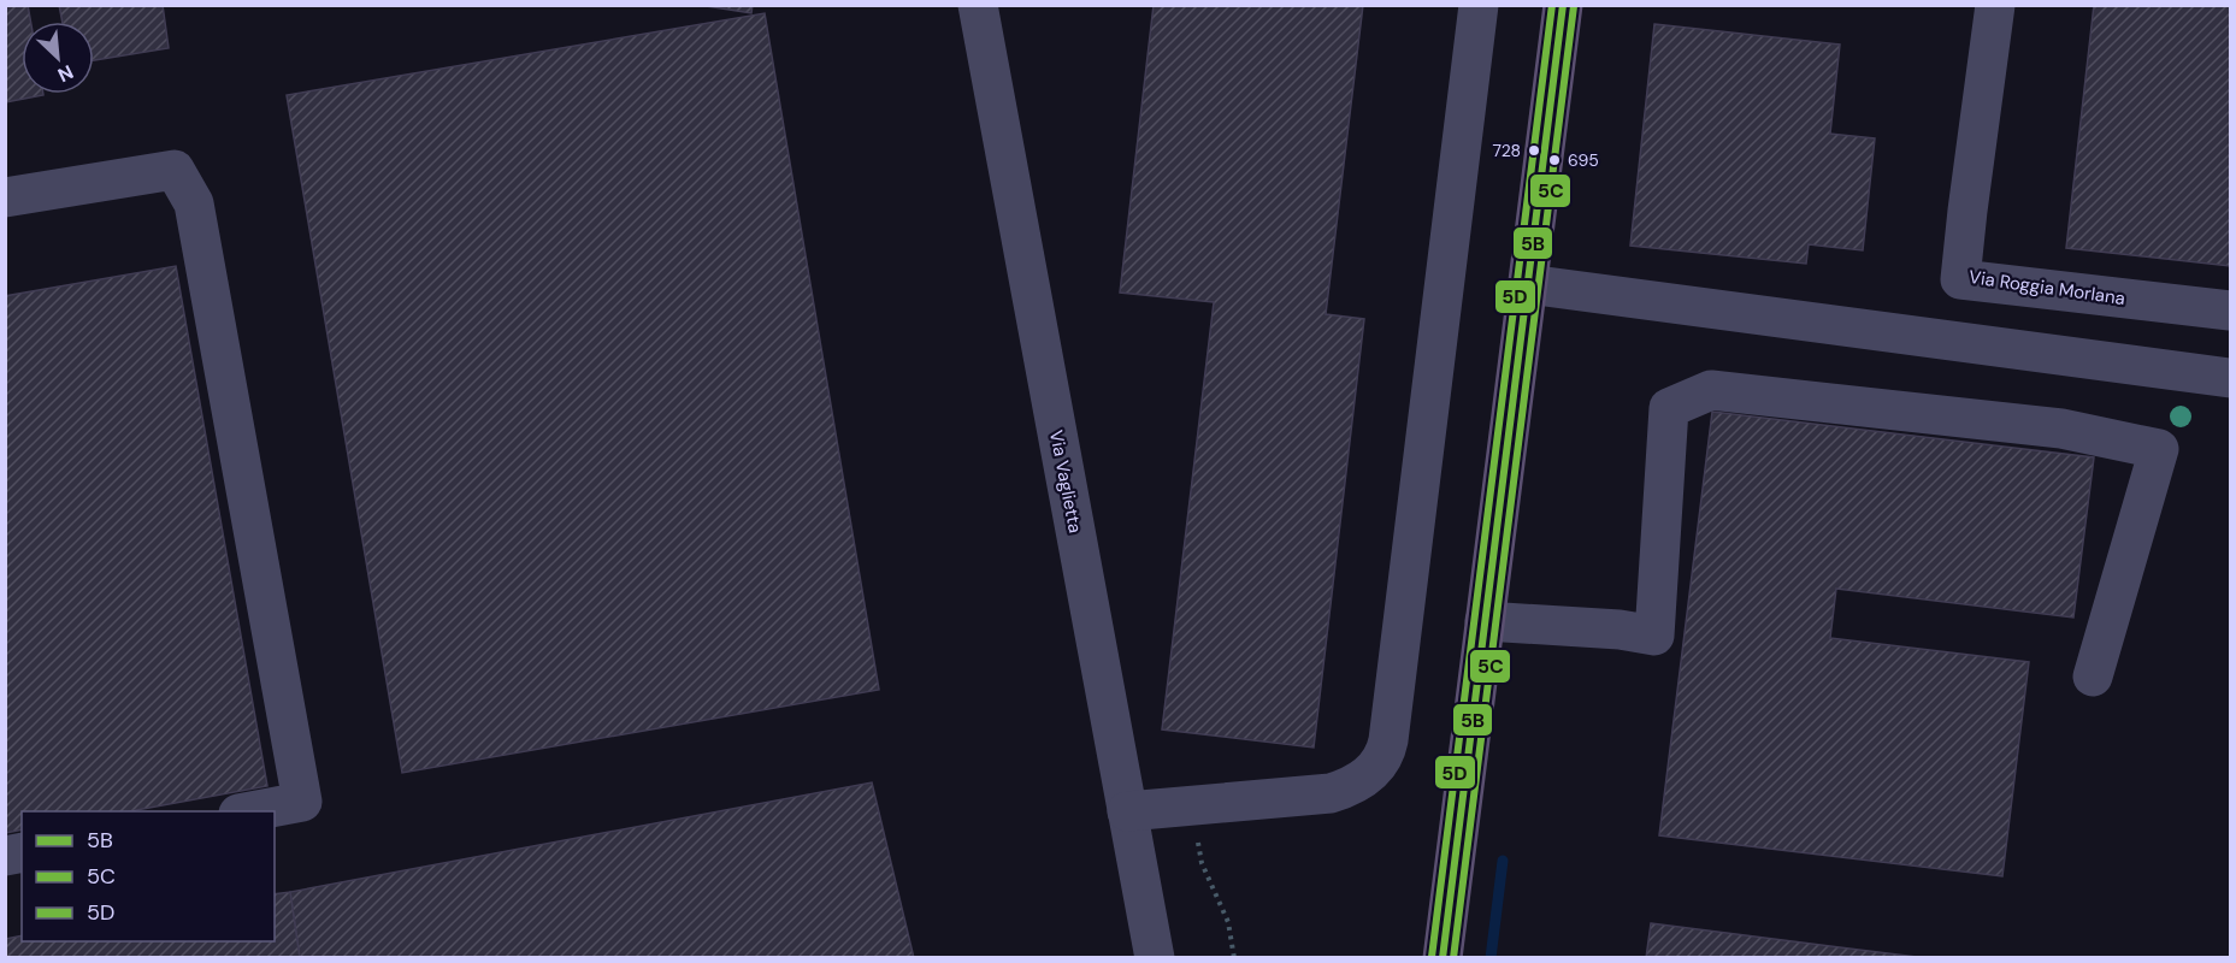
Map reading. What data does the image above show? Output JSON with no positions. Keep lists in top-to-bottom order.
{
  "streets": {
    "street": ["Via Roggia Morlana", "Via Vaglietta"]
  },
  "places": ["728", "695"],
  "lines": ["transit line 5B", "transit line 5D", "transit line 5C"],
  "legend": ["5B", "5C", "5D"],
  "north": "bottom right"
}
